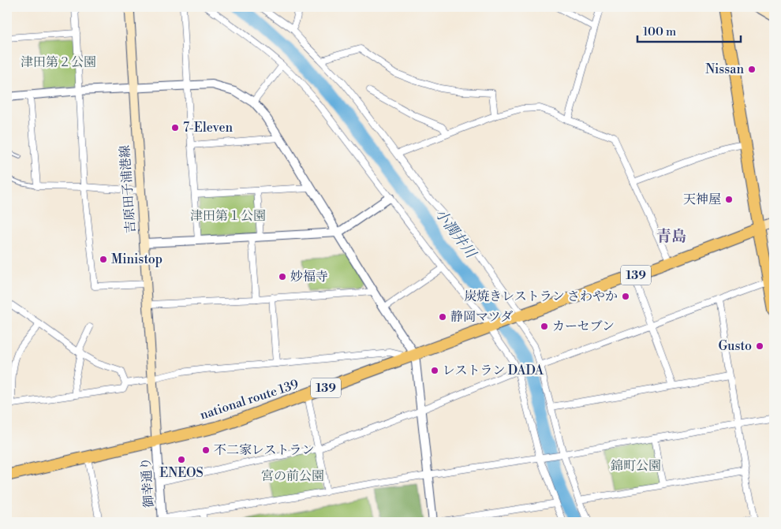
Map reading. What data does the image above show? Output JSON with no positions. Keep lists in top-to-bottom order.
{
  "streets": {
    "highway": ["139", "national route 139"],
    "main road": ["吉原田子浦港線"],
    "street": ["御幸通り"]
  },
  "crossings": [
    ["吉原田子浦港線", "national route 139"],
    ["吉原田子浦港線", "御幸通り"],
    ["139", "national route 139"],
    ["national route 139", "御幸通り"]
  ],
  "districts": ["青島"],
  "water": ["小潤井川"],
  "parks": [
    "津田第２公園",
    "津田第１公園",
    "錦町公園",
    "宮の前公園"
  ],
  "places": [
    "Nissan",
    "7-Eleven",
    "天神屋",
    "Ministop",
    "妙福寺",
    "炭焼きレストラン さわやか",
    "静岡マツダ",
    "カーセブン",
    "Gusto",
    "レストラン DADA",
    "不二家レストラン",
    "ENEOS"
  ],
  "scale_bar": "100 m"
}
